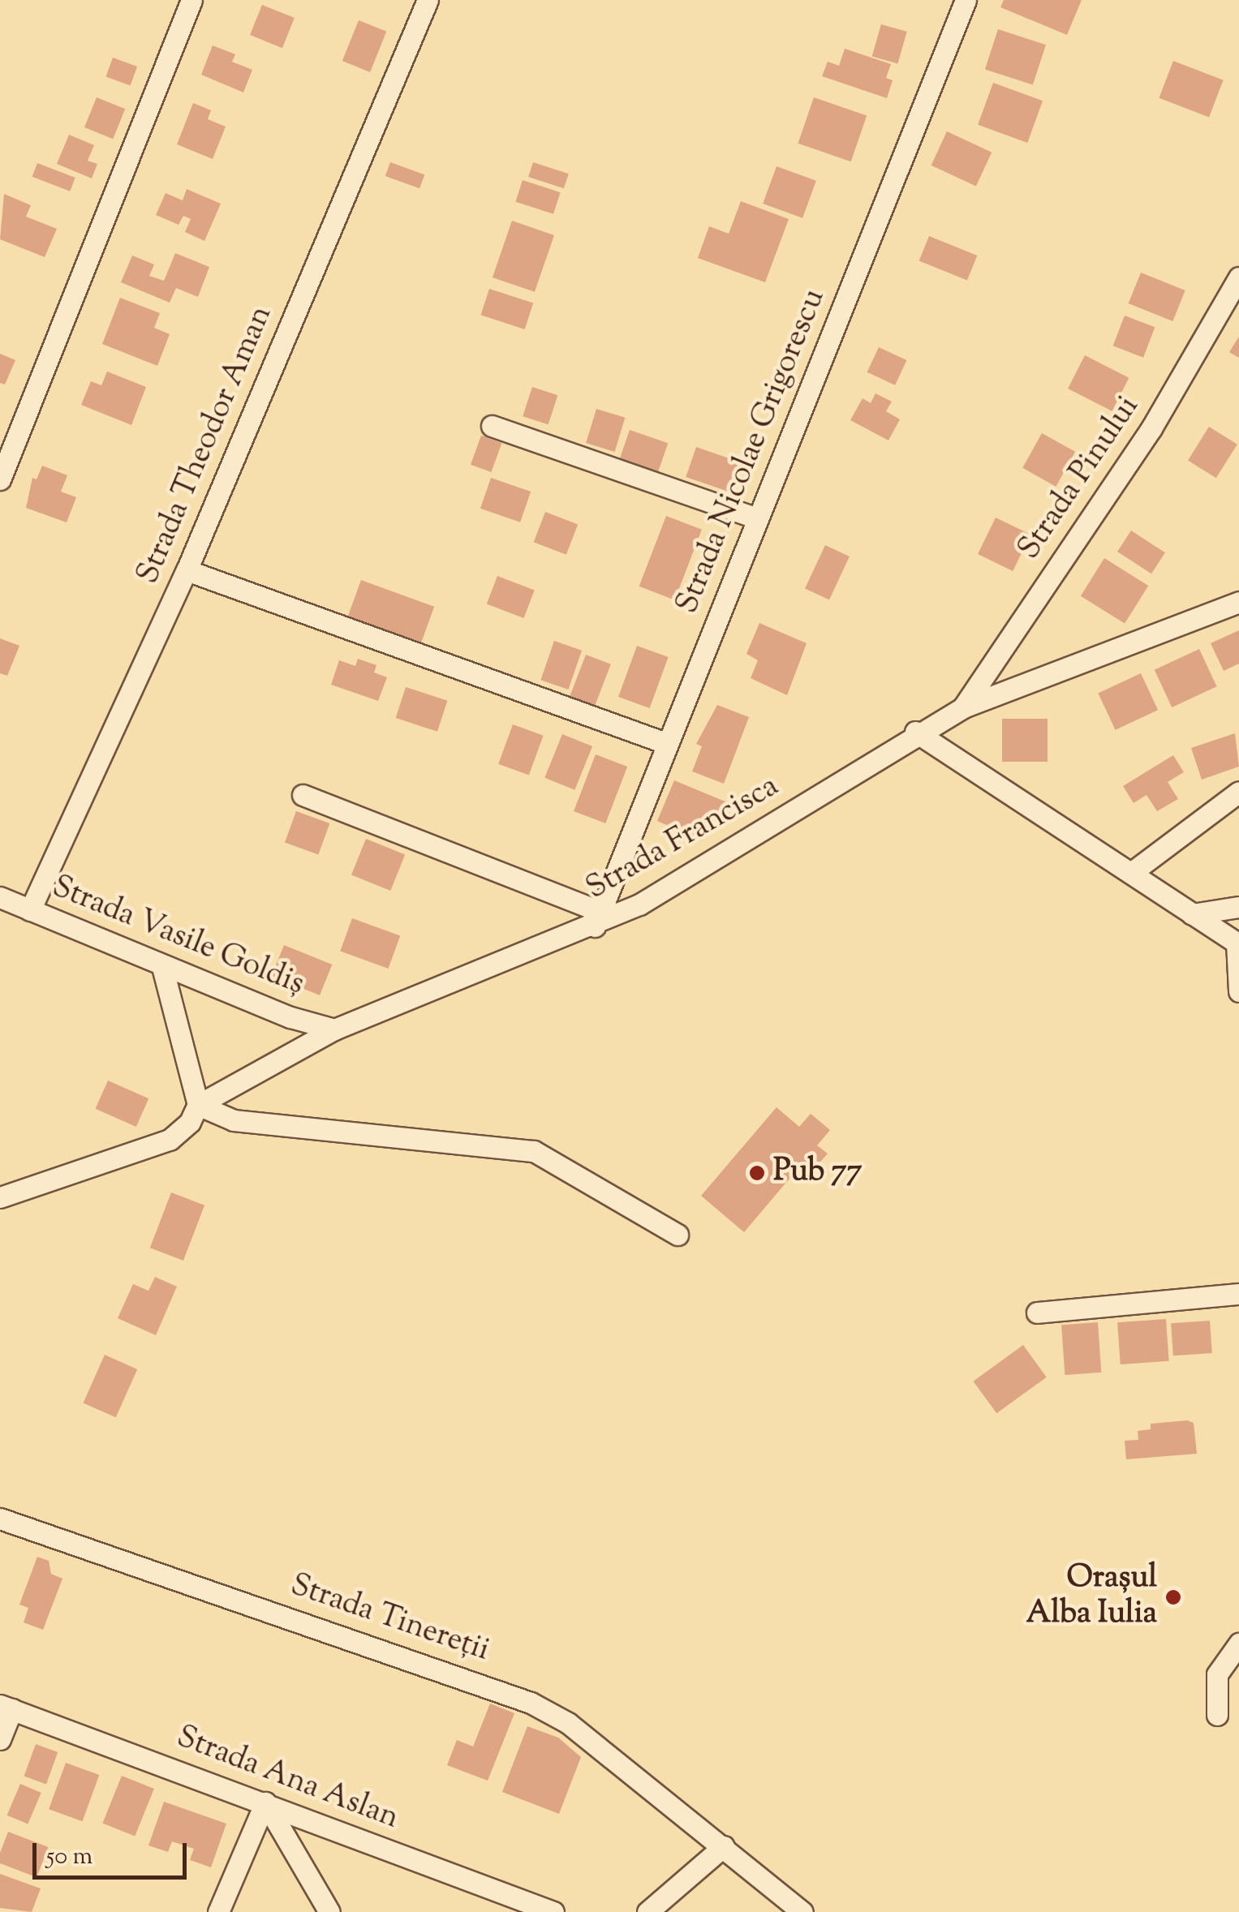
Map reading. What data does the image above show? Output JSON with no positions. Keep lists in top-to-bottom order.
{
  "streets": {
    "street": [
      "Strada Theodor Aman",
      "Strada Nicolae Grigorescu",
      "Strada Pinului",
      "Strada Francisca",
      "Strada Vasile Goldiș",
      "Strada Tinereții",
      "Strada Ana Aslan"
    ]
  },
  "crossings": [
    ["Strada Theodor Aman", "Strada Vasile Goldiș"],
    ["Strada Nicolae Grigorescu", "Strada Francisca"],
    ["Strada Pinului", "Strada Francisca"],
    ["Strada Francisca", "Strada Vasile Goldiș"]
  ],
  "places": ["Pub 77", "Orașul Alba Iulia"],
  "scale_bar": "50 m"
}
